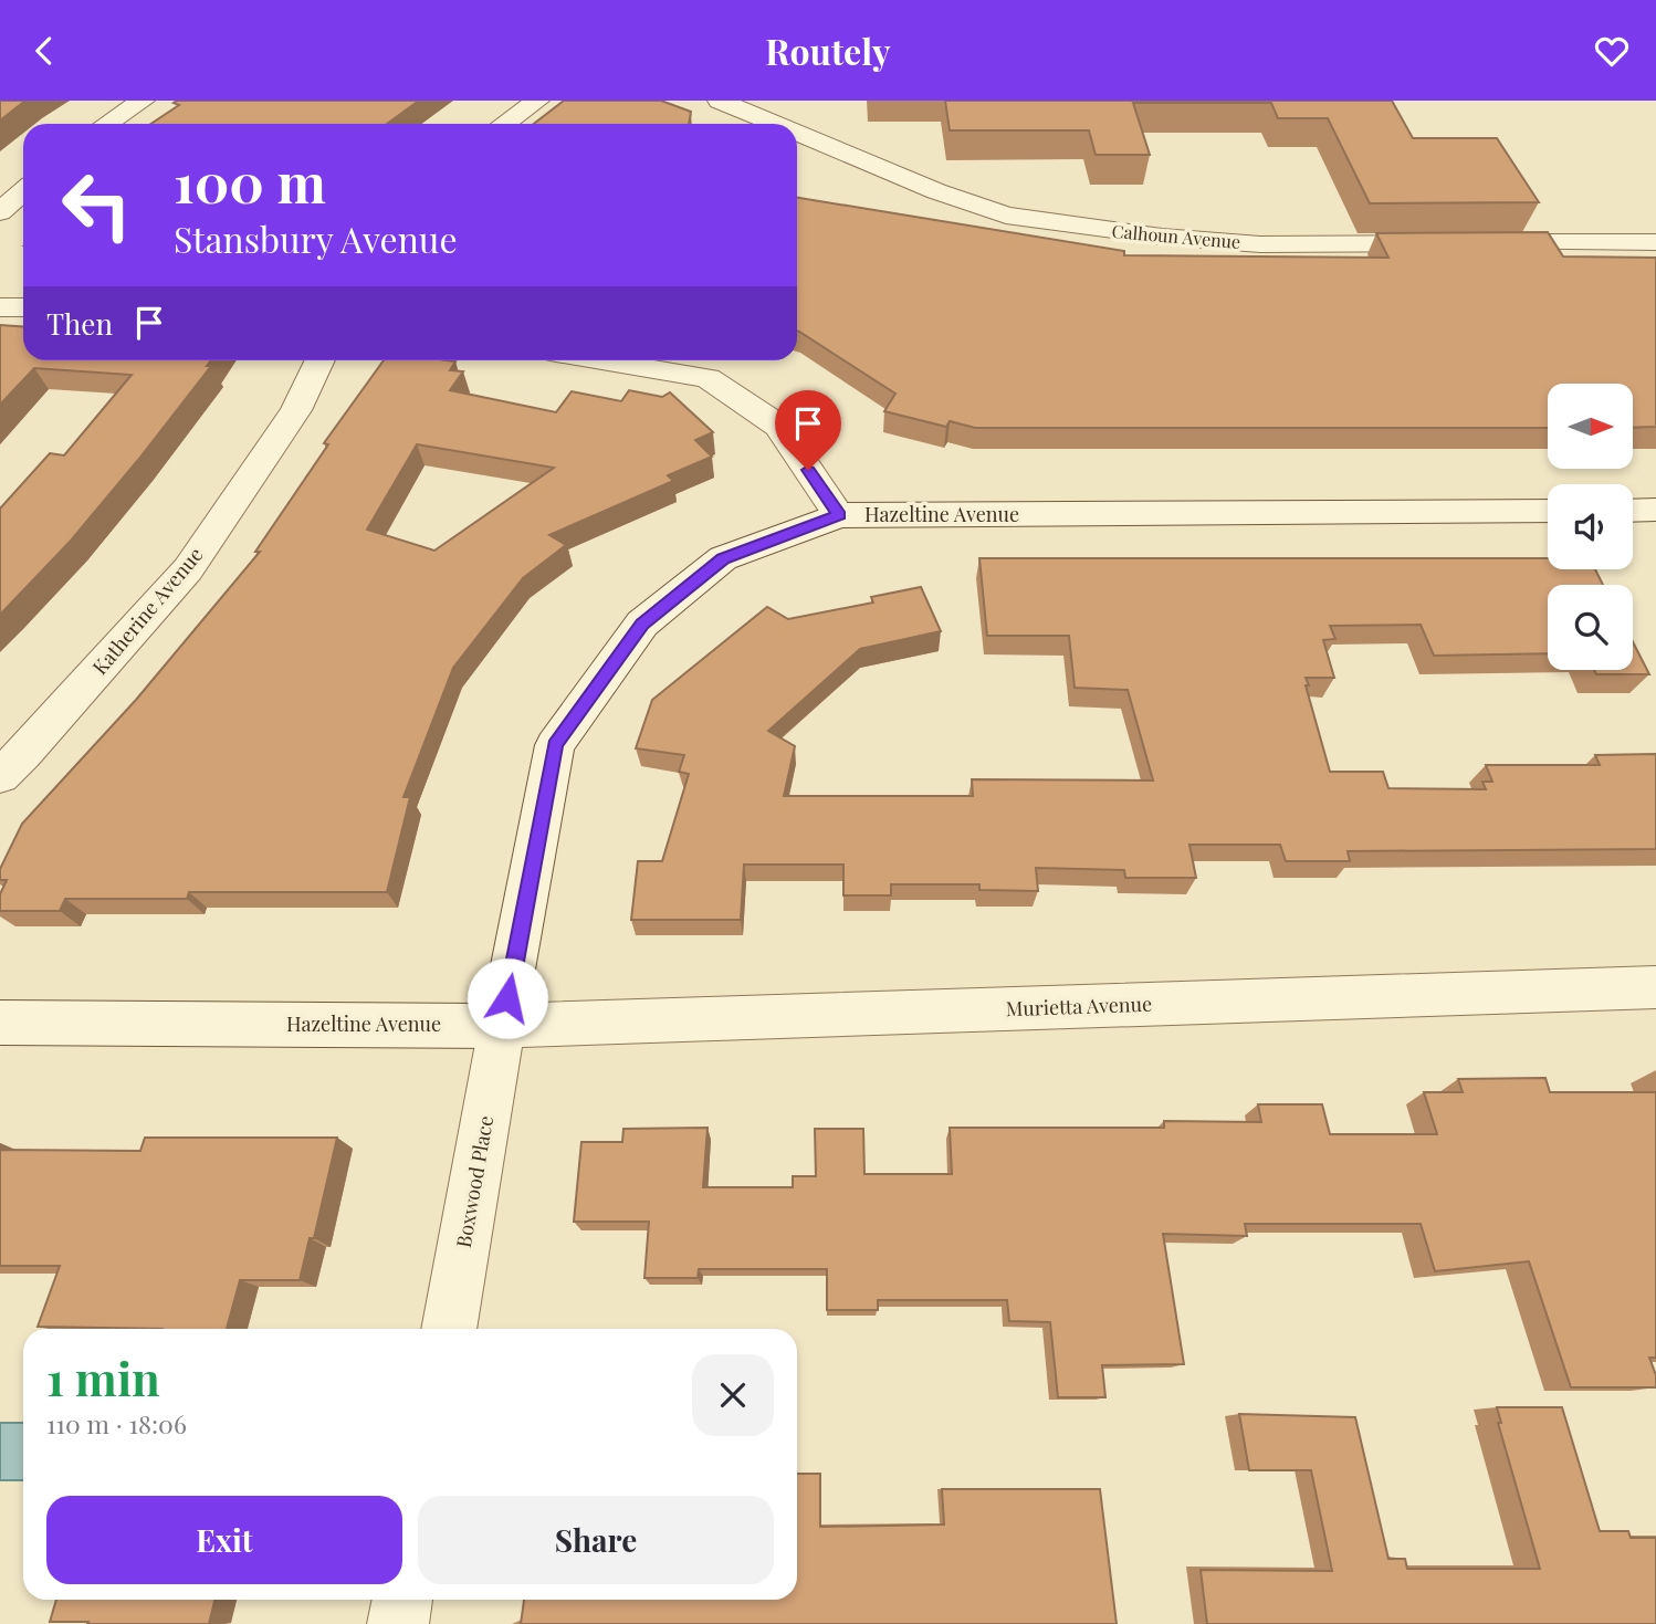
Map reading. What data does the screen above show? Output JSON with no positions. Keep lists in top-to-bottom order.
{
  "streets": {
    "street": [
      "Calhoun Avenue",
      "Hazeltine Avenue",
      "Katherine Avenue",
      "Murietta Avenue",
      "Boxwood Place"
    ]
  },
  "crossings": [
    ["Hazeltine Avenue", "Murietta Avenue"],
    ["Hazeltine Avenue", "Boxwood Place"],
    ["Murietta Avenue", "Boxwood Place"]
  ],
  "north": "right",
  "page": {
    "header": "Routely",
    "turn": ["100 m", "Stansbury Avenue"],
    "then": "Then",
    "heading": ["1 min", "110 m · 18:06"],
    "buttons": ["Exit", "Share"]
  }
}
